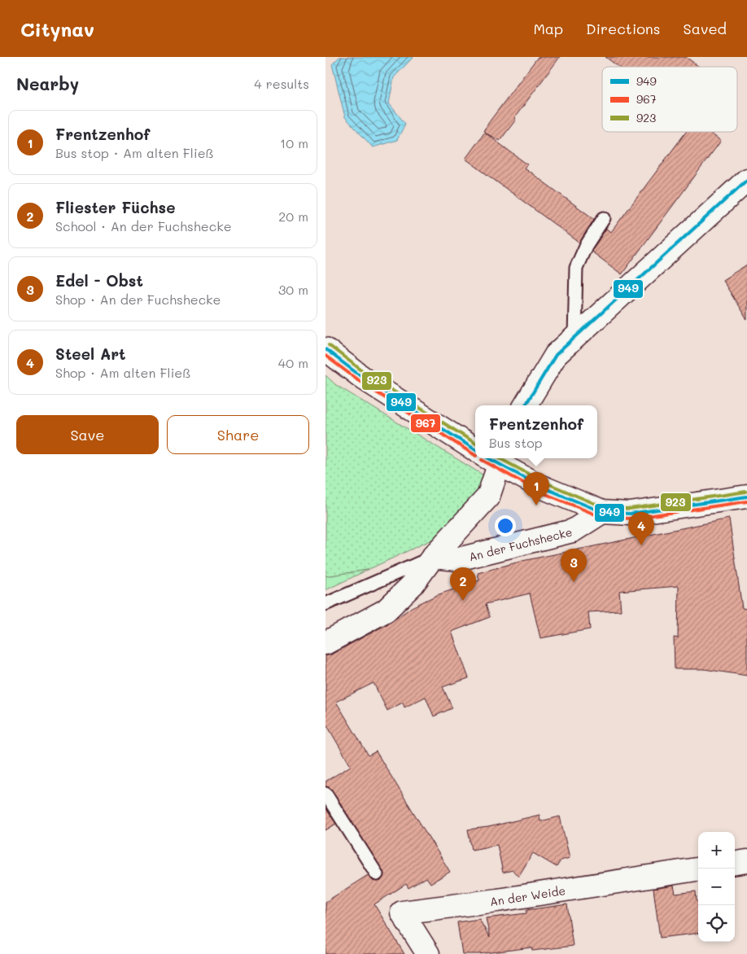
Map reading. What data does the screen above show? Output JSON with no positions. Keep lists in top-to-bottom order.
{
  "streets": {
    "street": ["An der Fuchshecke", "An der Weide"]
  },
  "lines": ["transit line 949", "transit line 923", "transit line 967"],
  "legend": ["949", "967", "923"],
  "page": {
    "header": "Citynav",
    "nav": ["Map", "Directions", "Saved"],
    "heading": ["Nearby", "4 results"],
    "list": [
      {
        "mark": "1",
        "name": "Frentzenhof",
        "note": "Bus stop · Am alten Fließ",
        "value": "10 m"
      },
      {
        "mark": "2",
        "name": "Fliester Füchse",
        "note": "School · An der Fuchshecke",
        "value": "20 m"
      },
      {
        "mark": "3",
        "name": "Edel - Obst",
        "note": "Shop · An der Fuchshecke",
        "value": "30 m"
      },
      {
        "mark": "4",
        "name": "Steel Art",
        "note": "Shop · Am alten Fließ",
        "value": "40 m"
      }
    ],
    "buttons": ["Save", "Share"],
    "popup": ["Frentzenhof", "Bus stop"],
    "pins": [
      "1",
      "4",
      "3",
      "2"
    ],
    "map_buttons": ["+", "−"]
  }
}
